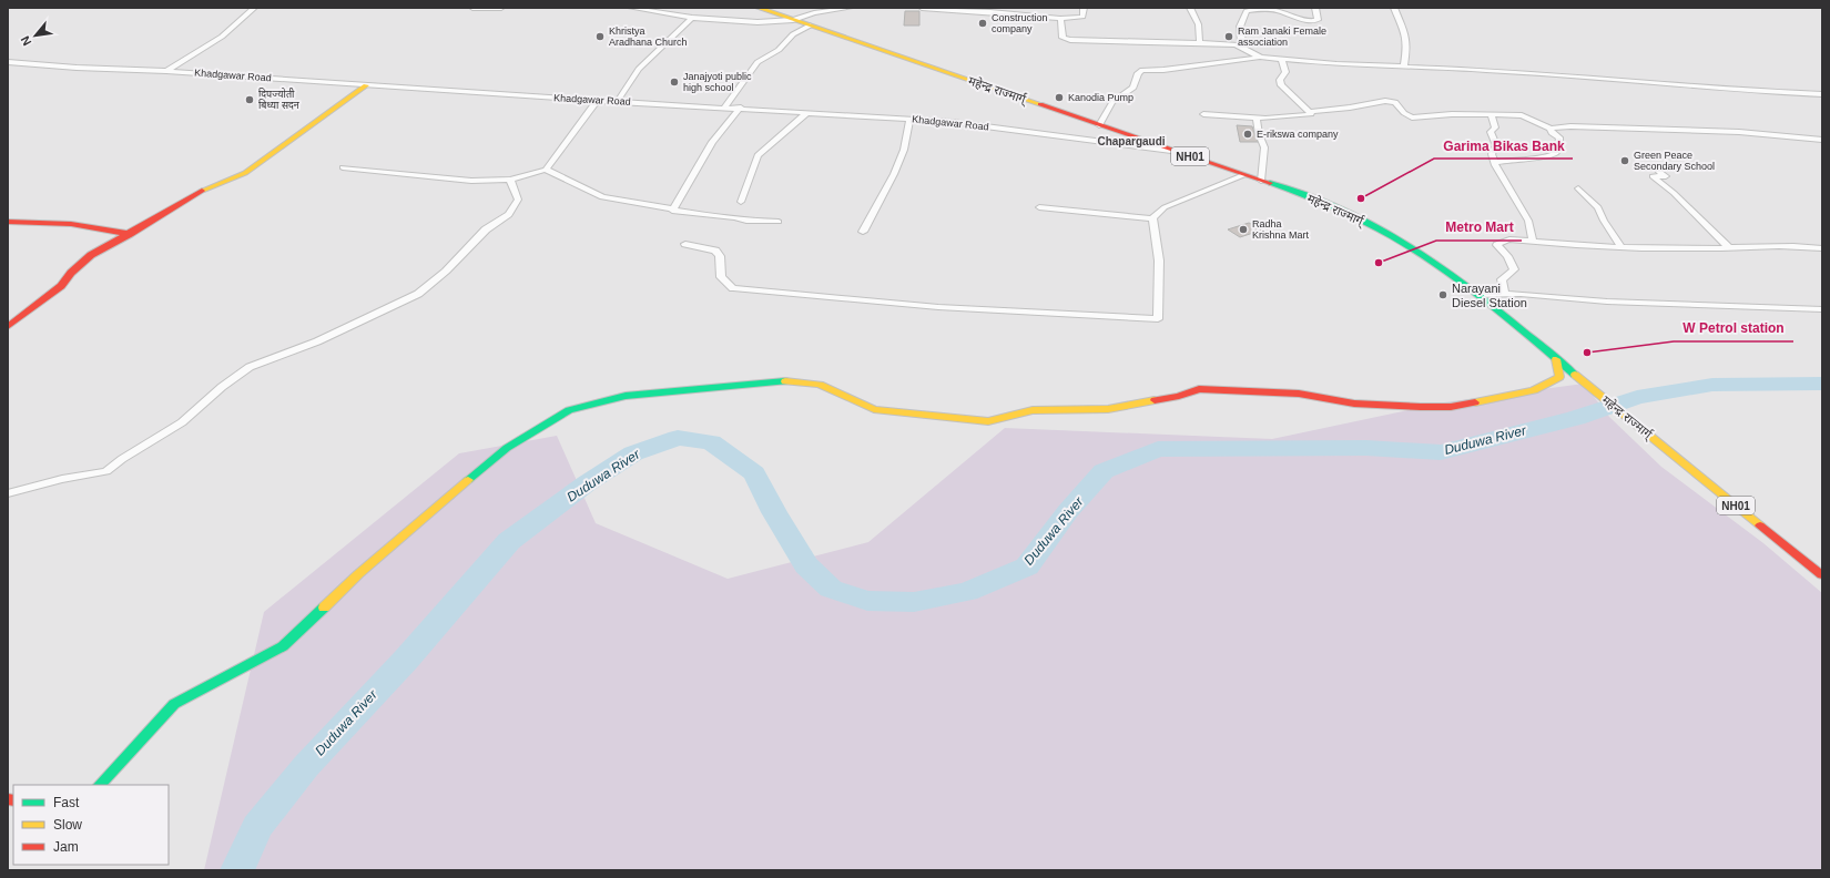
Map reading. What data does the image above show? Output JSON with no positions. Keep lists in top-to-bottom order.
{
  "streets": {
    "main road": ["महेन्द्र राज्मार्ग्", "NH01"],
    "street": ["Khadgawar Road"]
  },
  "crossings": [
    ["Khadgawar Road", "महेन्द्र राज्मार्ग्"]
  ],
  "districts": ["Chapargaudi"],
  "water": ["Duduwa River"],
  "places": [
    "Construction company",
    "Khristya Aradhana Church",
    "Ram Janaki Female association",
    "Janajyoti public high school",
    "Kanodia Pump",
    "दिपज्योती बिध्या सदन",
    "E-rikswa company",
    "Green Peace Secondary School",
    "Garima Bikas Bank",
    "Radha Krishna Mart",
    "Metro Mart",
    "Narayani Diesel Station",
    "W Petrol station"
  ],
  "legend": ["Fast", "Slow", "Jam"],
  "north": "bottom left"
}
